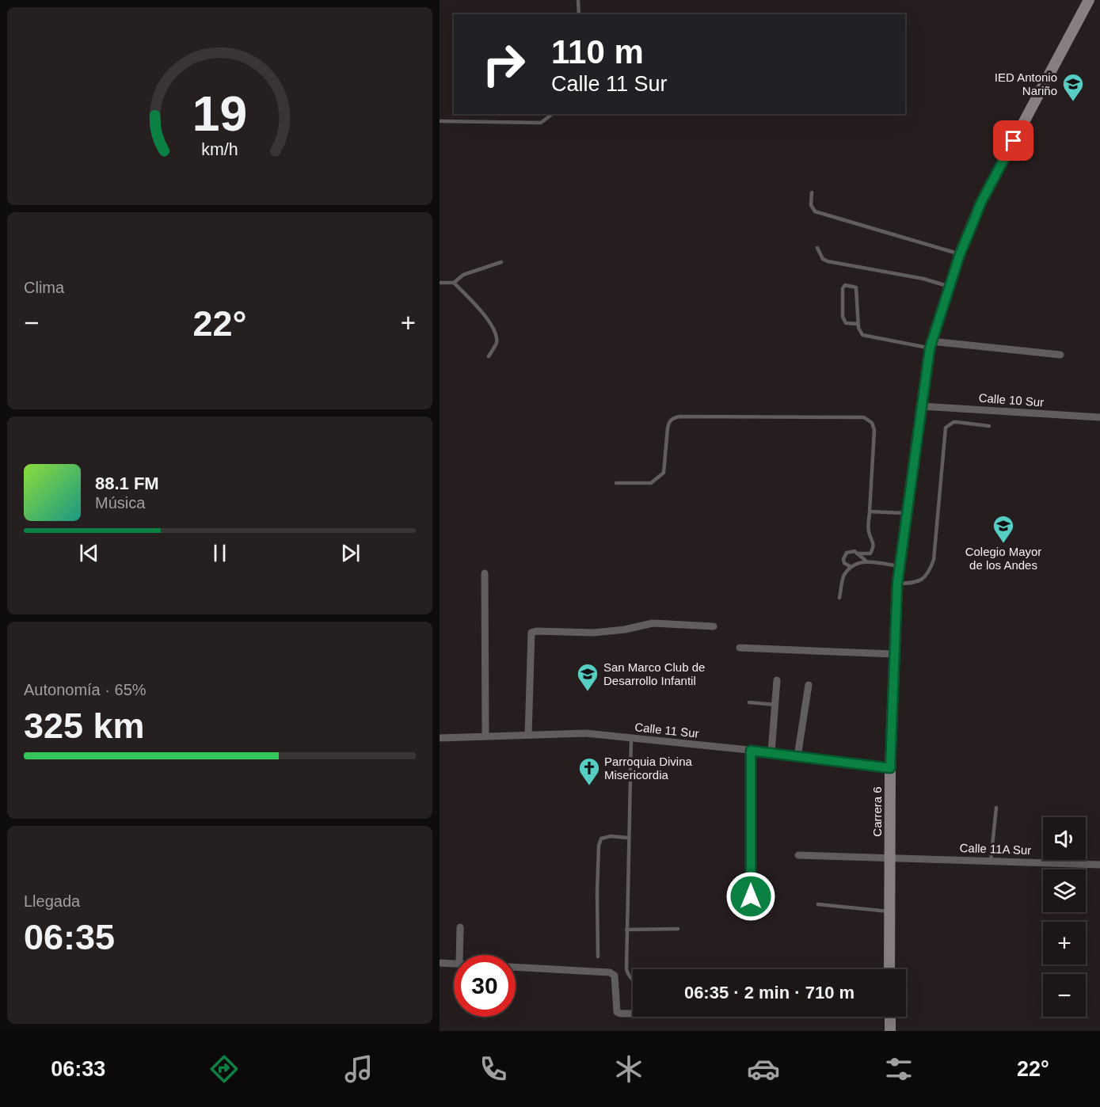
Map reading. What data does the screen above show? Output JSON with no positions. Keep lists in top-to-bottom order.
{
  "streets": {
    "main road": ["Carrera 6"],
    "street": ["Calle 10 Sur", "Calle 11 Sur", "Calle 11A Sur"]
  },
  "crossings": [
    ["Calle 10 Sur", "Carrera 6"],
    ["Calle 11 Sur", "Carrera 6"],
    ["Carrera 6", "Calle 11A Sur"]
  ],
  "places": {
    "school or university": ["IED Antonio Nariño", "Colegio Mayor de los Andes", "San Marco Club de Desarrollo Infantil"],
    "church": ["Parroquia Divina Misericordia"]
  },
  "page": {
    "turn": ["110 m", "Calle 11 Sur"],
    "tile": [
      "Clima",
      ["Autonomía · 65%", "325 km"],
      ["Llegada", "06:35"]
    ],
    "heat": ["−", "22°", "+"],
    "song": ["88.1 FM", "Música"],
    "map_buttons": ["+", "−"],
    "limit": "30",
    "trip": "06:35 · 2 min · 710 m",
    "tabs": ["06:33", "22°"],
    "gauge": ["19", "km/h"]
  }
}
